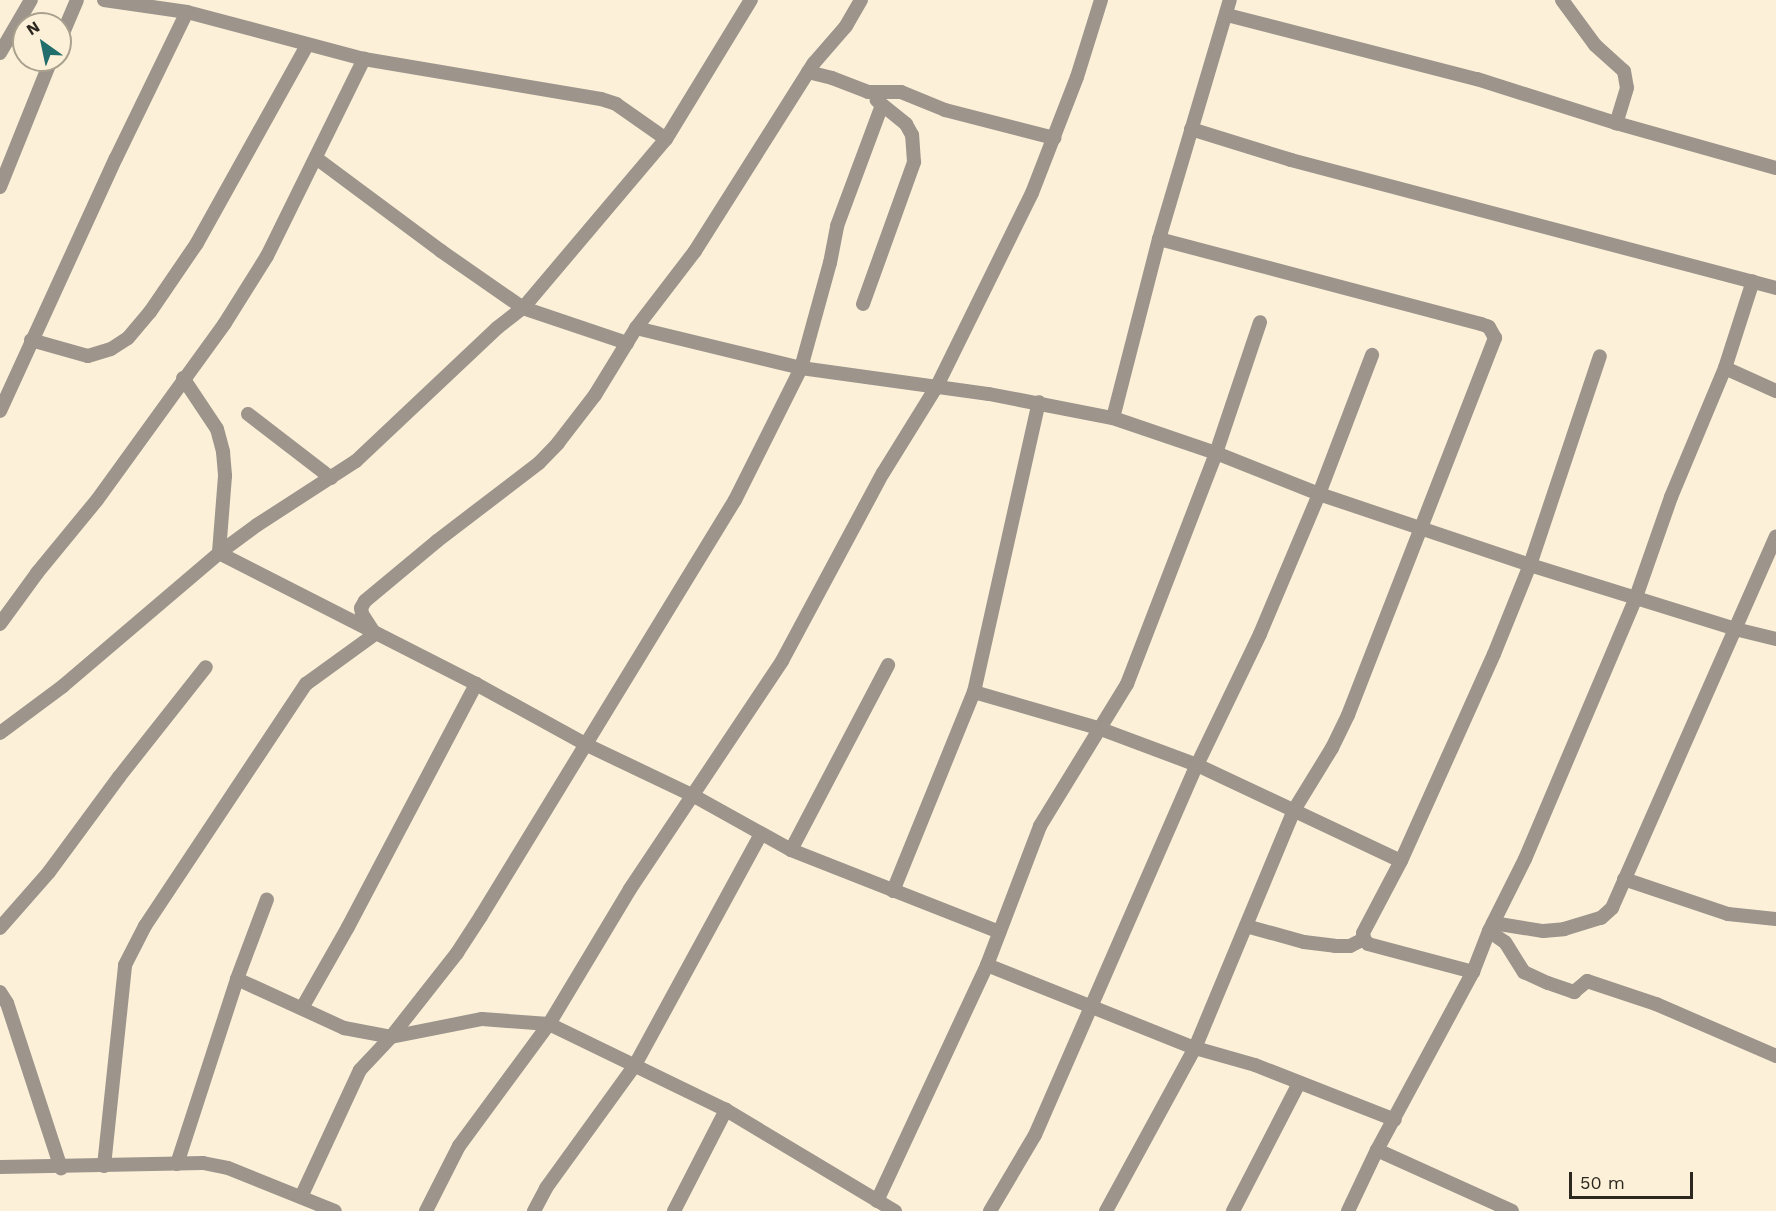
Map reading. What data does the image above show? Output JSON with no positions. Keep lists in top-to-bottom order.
{
  "scale_bar": "50 m",
  "north": "top left"
}
